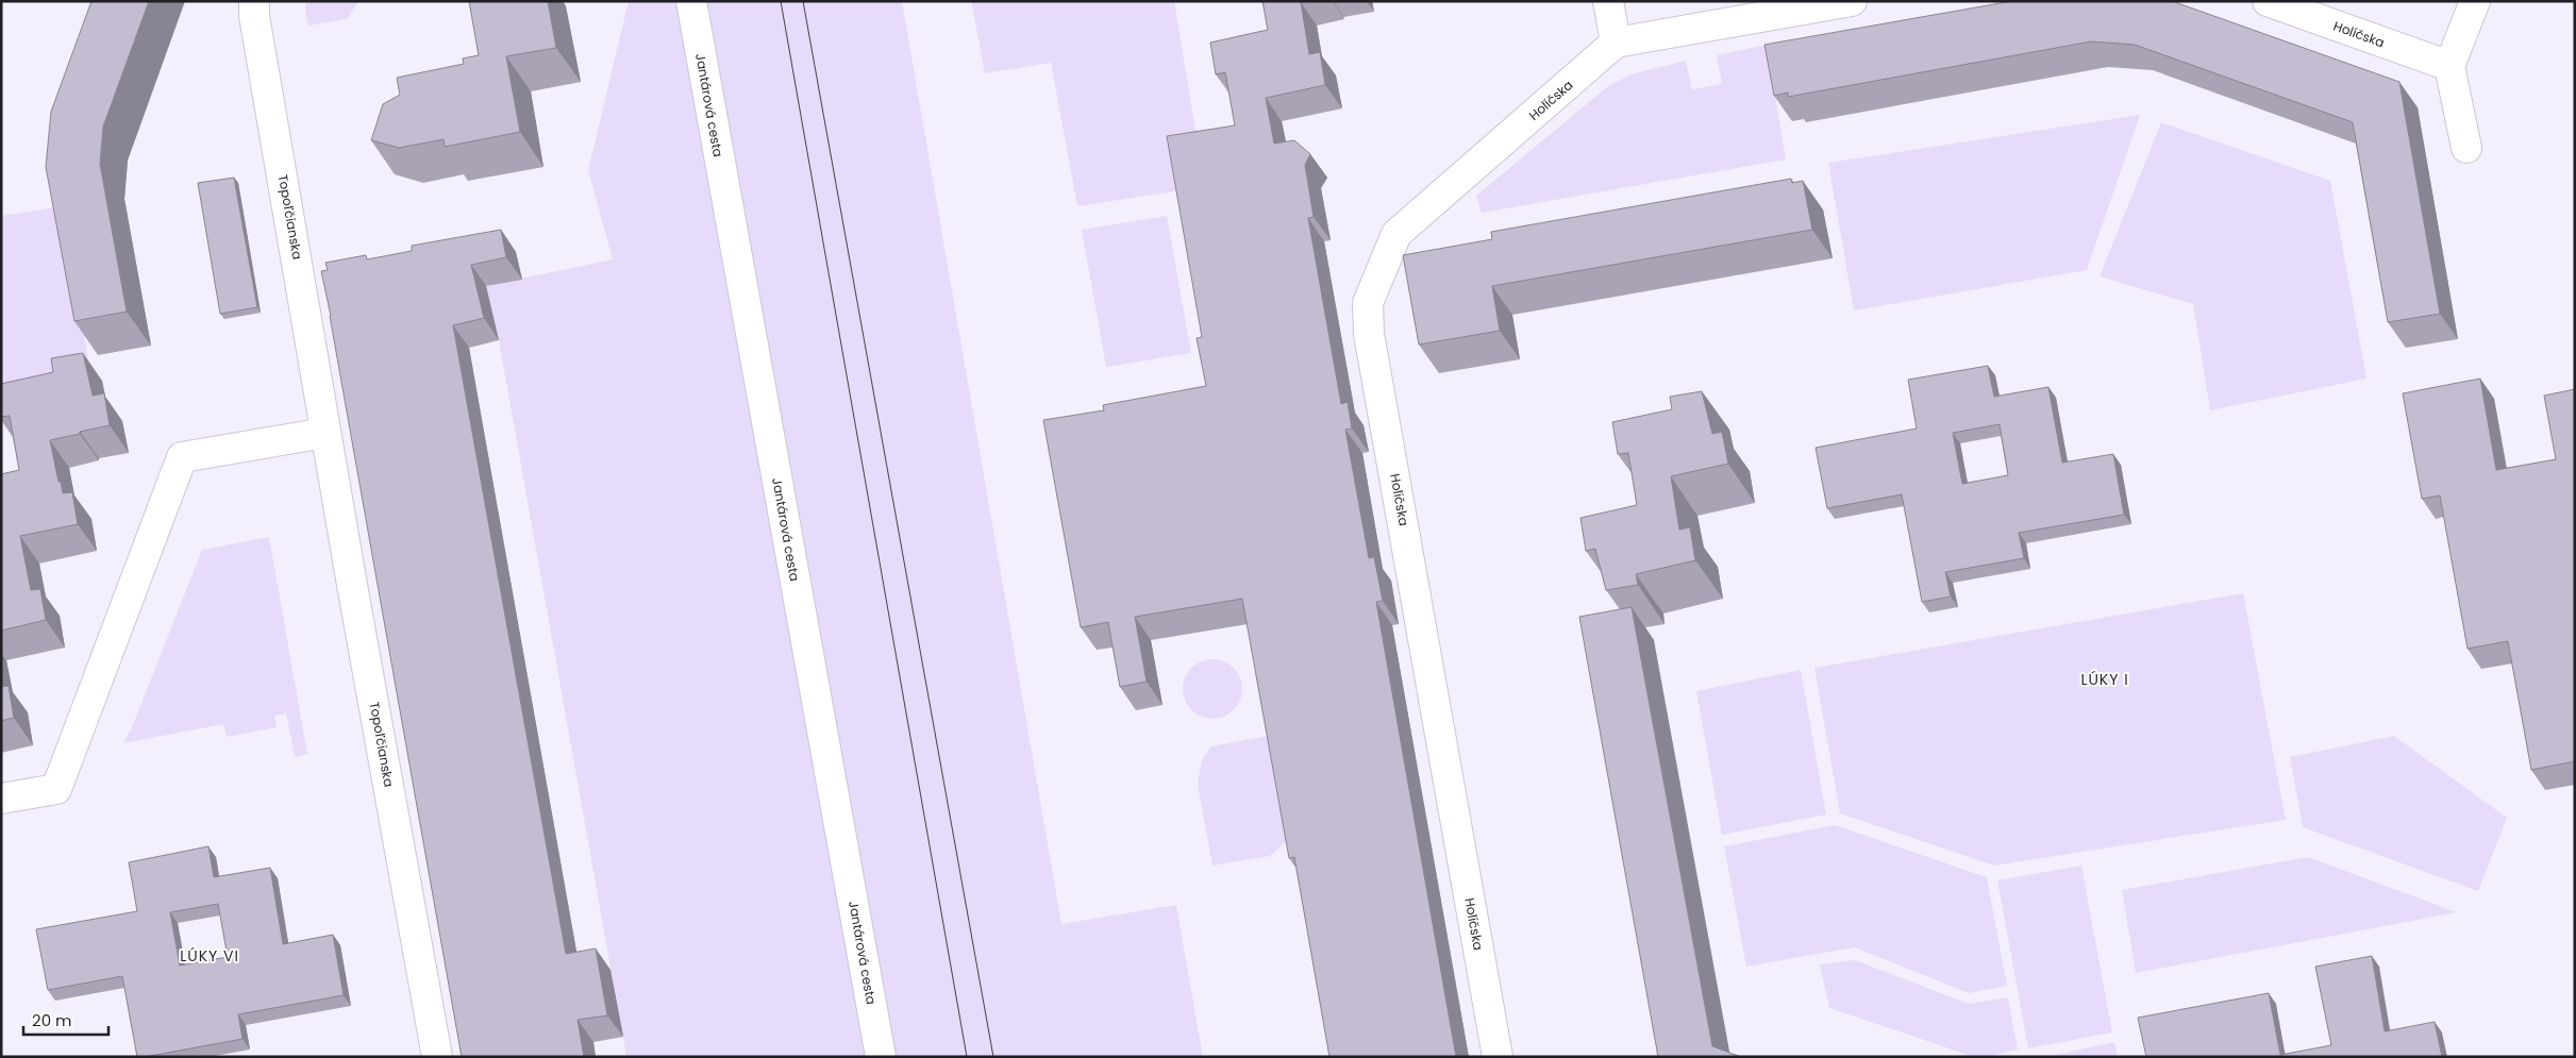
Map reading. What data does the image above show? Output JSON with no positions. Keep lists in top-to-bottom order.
{
  "streets": {
    "street": ["Holíčska", "Jantárová cesta", "Topoľčianska"]
  },
  "districts": ["LÚKY I", "LÚKY VI"],
  "scale_bar": "20 m"
}
